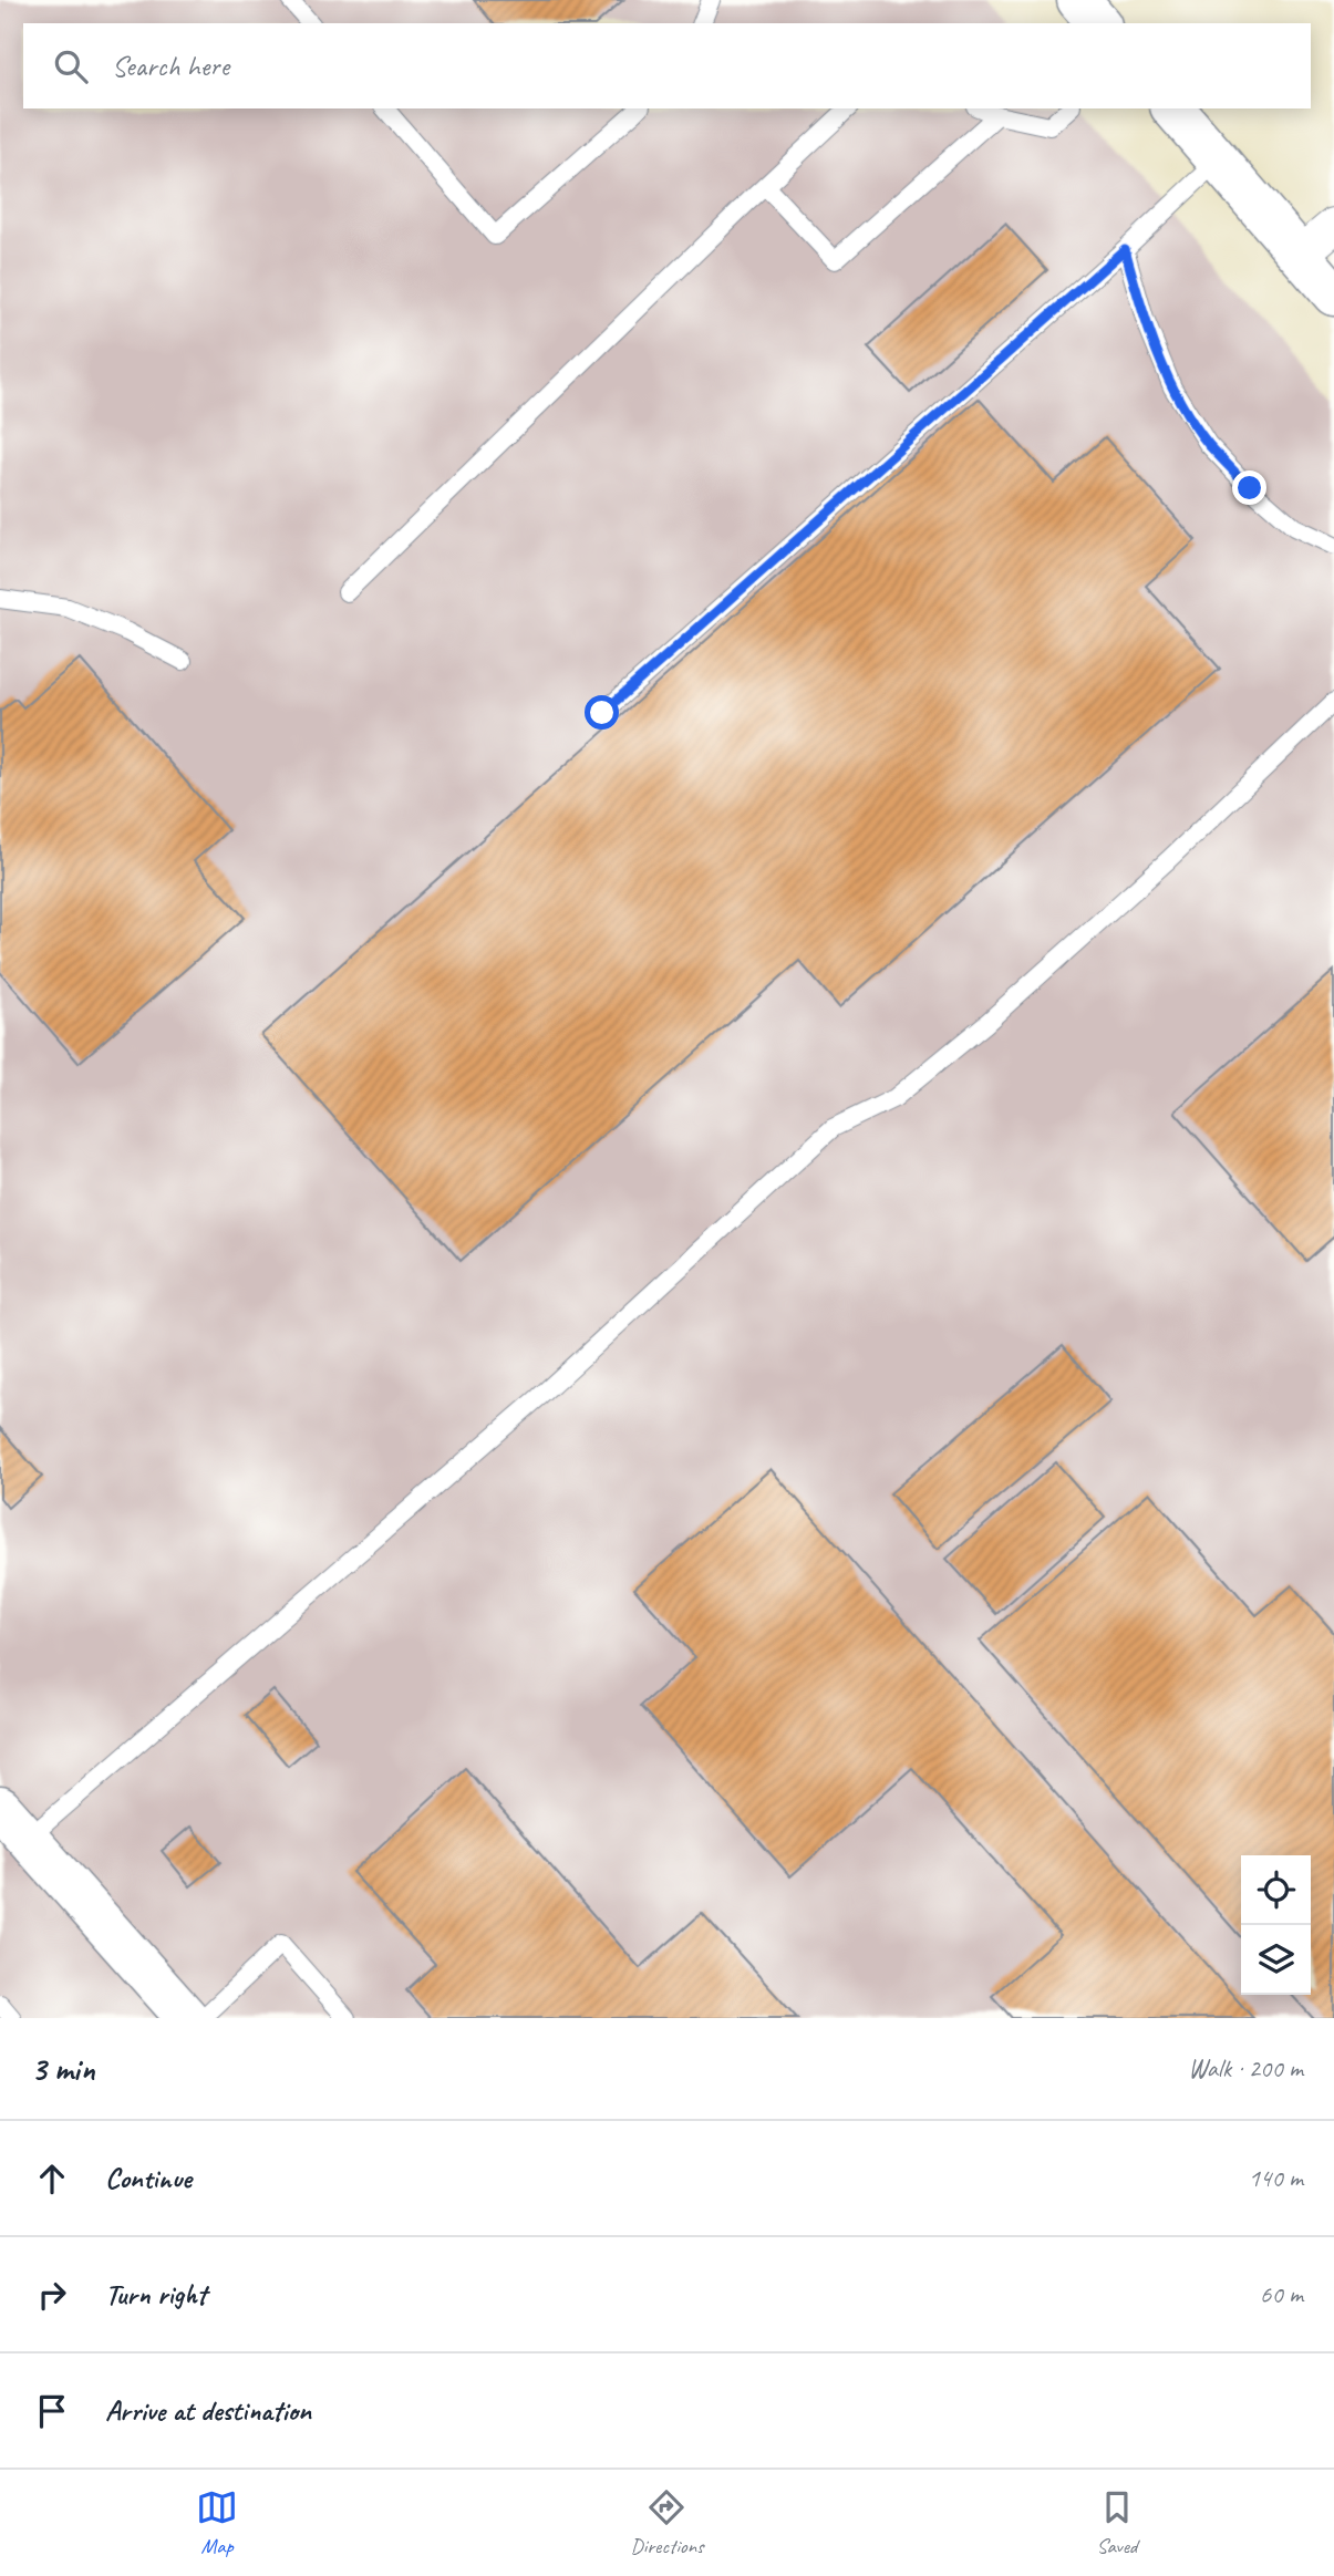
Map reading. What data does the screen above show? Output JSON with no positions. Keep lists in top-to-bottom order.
{
  "page": {
    "search": "Search here",
    "heading": ["3 min", "Walk · 200 m"],
    "list": [
      ["Continue", "140 m"],
      ["Turn right", "60 m"],
      "Arrive at destination"
    ],
    "nav": ["Map", "Directions", "Saved"]
  }
}
